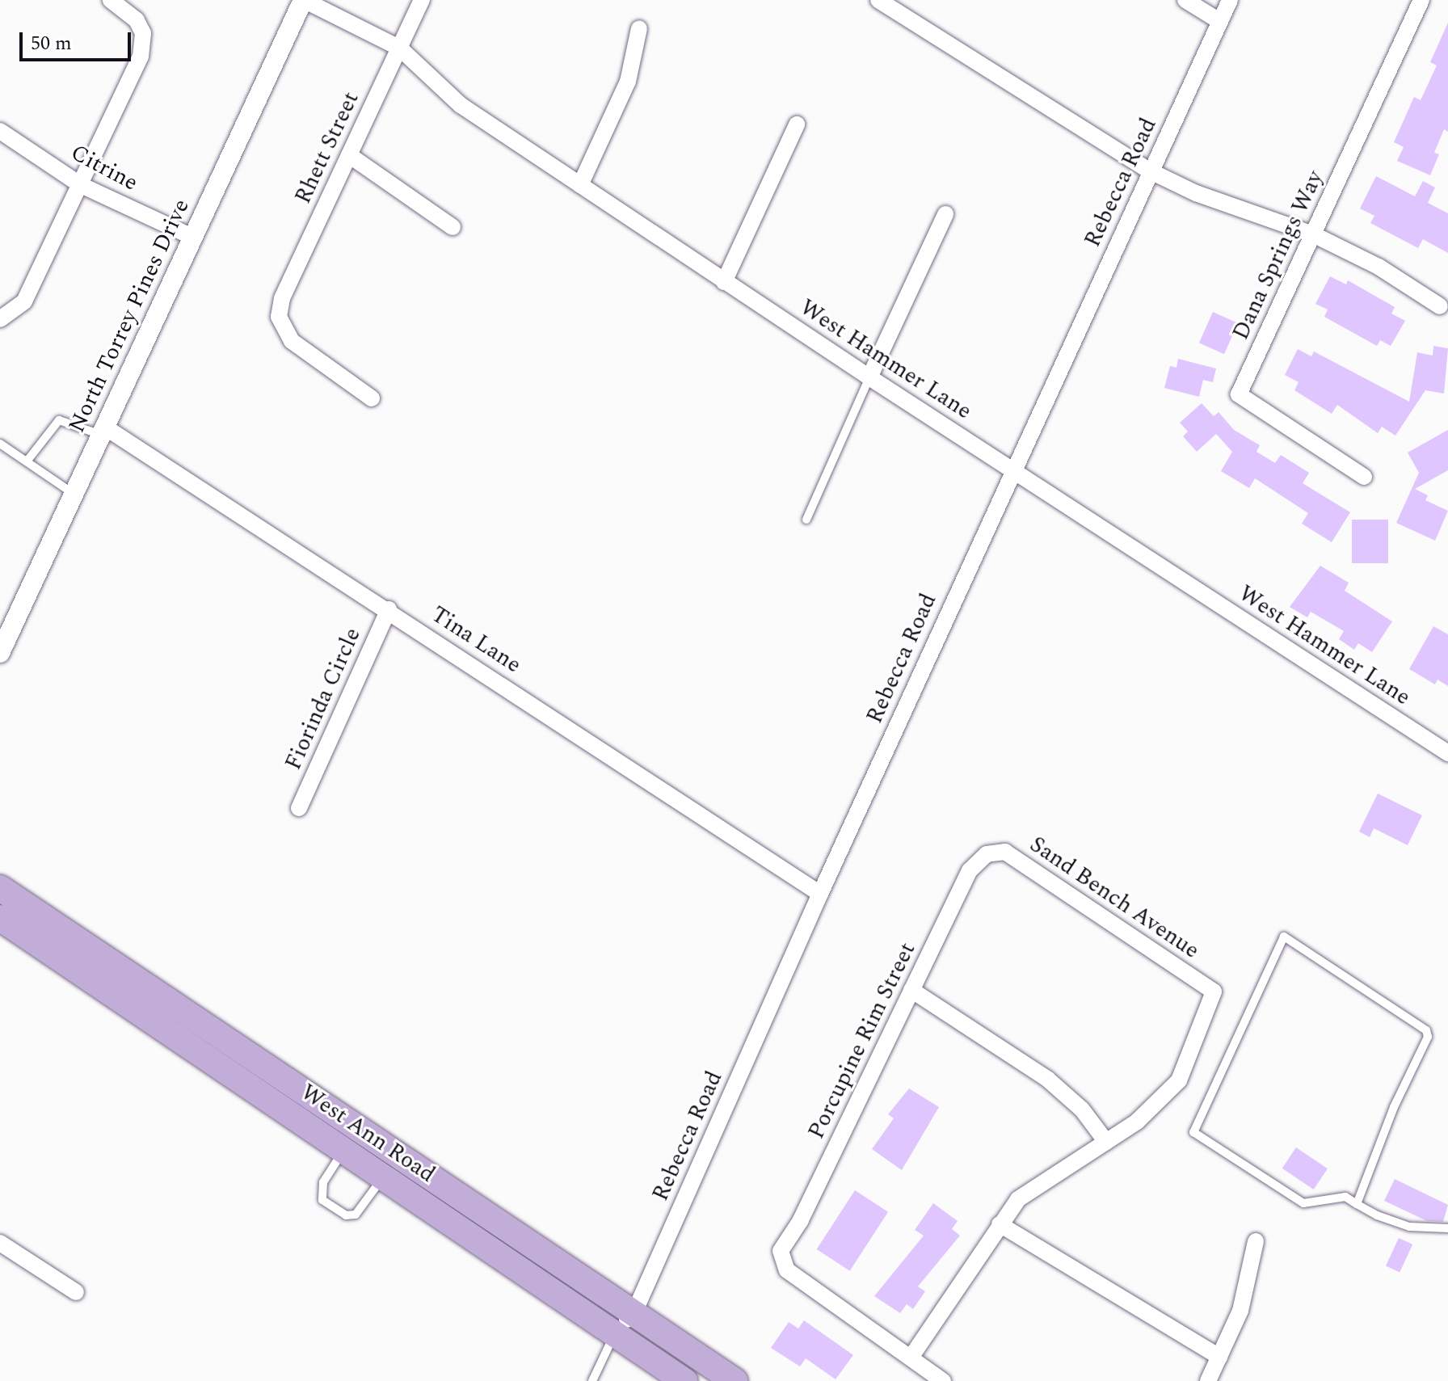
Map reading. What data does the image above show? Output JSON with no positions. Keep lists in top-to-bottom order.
{
  "streets": {
    "main road": ["West Ann Road"],
    "street": [
      "Rhett Street",
      "Citrine",
      "Rebecca Road",
      "Dana Springs Way",
      "North Torrey Pines Drive",
      "West Hammer Lane",
      "Tina Lane",
      "Fiorinda Circle",
      "Sand Bench Avenue",
      "Porcupine Rim Street"
    ]
  },
  "crossings": [
    ["Rhett Street", "West Hammer Lane"],
    ["Citrine", "North Torrey Pines Drive"],
    ["Rebecca Road", "West Hammer Lane"],
    ["Rebecca Road", "Tina Lane"],
    ["Rebecca Road", "West Ann Road"],
    ["North Torrey Pines Drive", "West Hammer Lane"],
    ["North Torrey Pines Drive", "Tina Lane"],
    ["Tina Lane", "Fiorinda Circle"],
    ["Sand Bench Avenue", "Porcupine Rim Street"]
  ],
  "scale_bar": "50 m"
}
